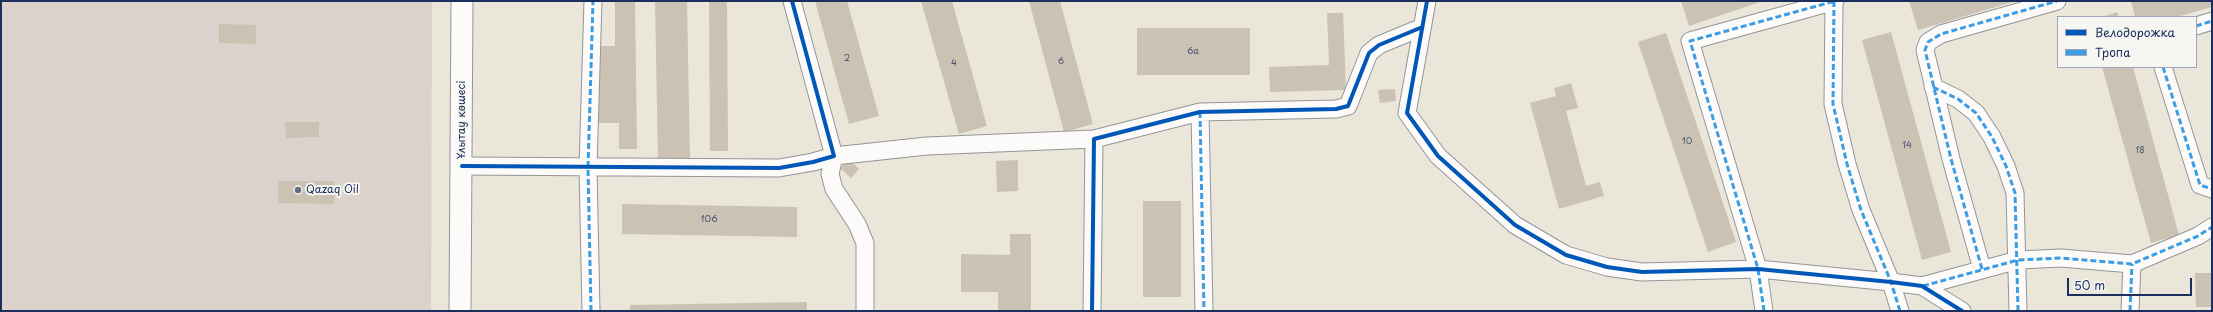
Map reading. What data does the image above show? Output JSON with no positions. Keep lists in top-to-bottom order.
{
  "streets": {
    "main road": ["Ұлытау көшесі"]
  },
  "places": ["Qazaq Oil"],
  "house_numbers": [
    "6а",
    "2",
    "6",
    "4",
    "10",
    "14",
    "18",
    "106"
  ],
  "legend": ["Велодорожка", "Тропа"],
  "scale_bar": "50 m"
}
